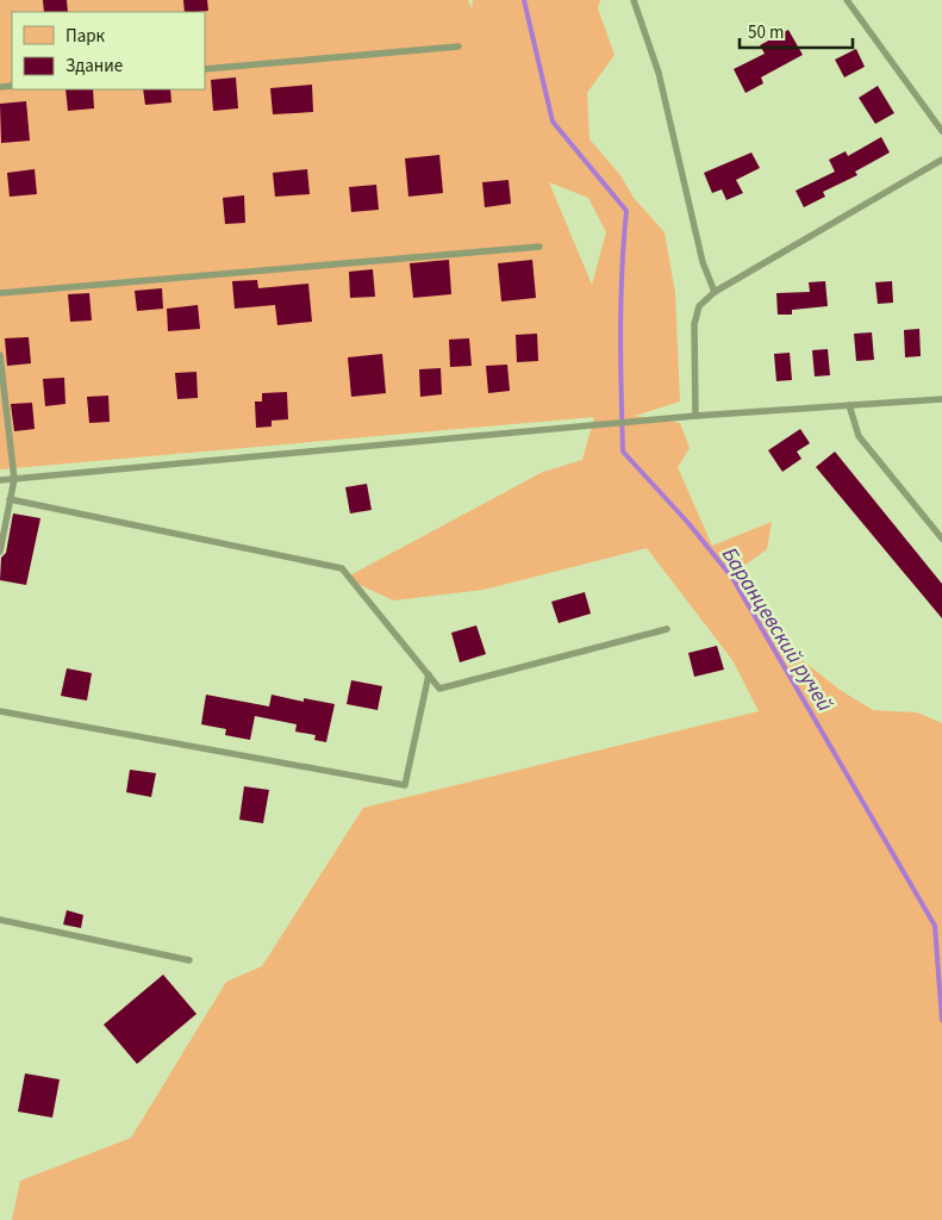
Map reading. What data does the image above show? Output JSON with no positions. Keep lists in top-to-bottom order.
{
  "water": ["Баранцевский ручей"],
  "legend": ["Парк", "Здание"],
  "scale_bar": "50 m"
}
